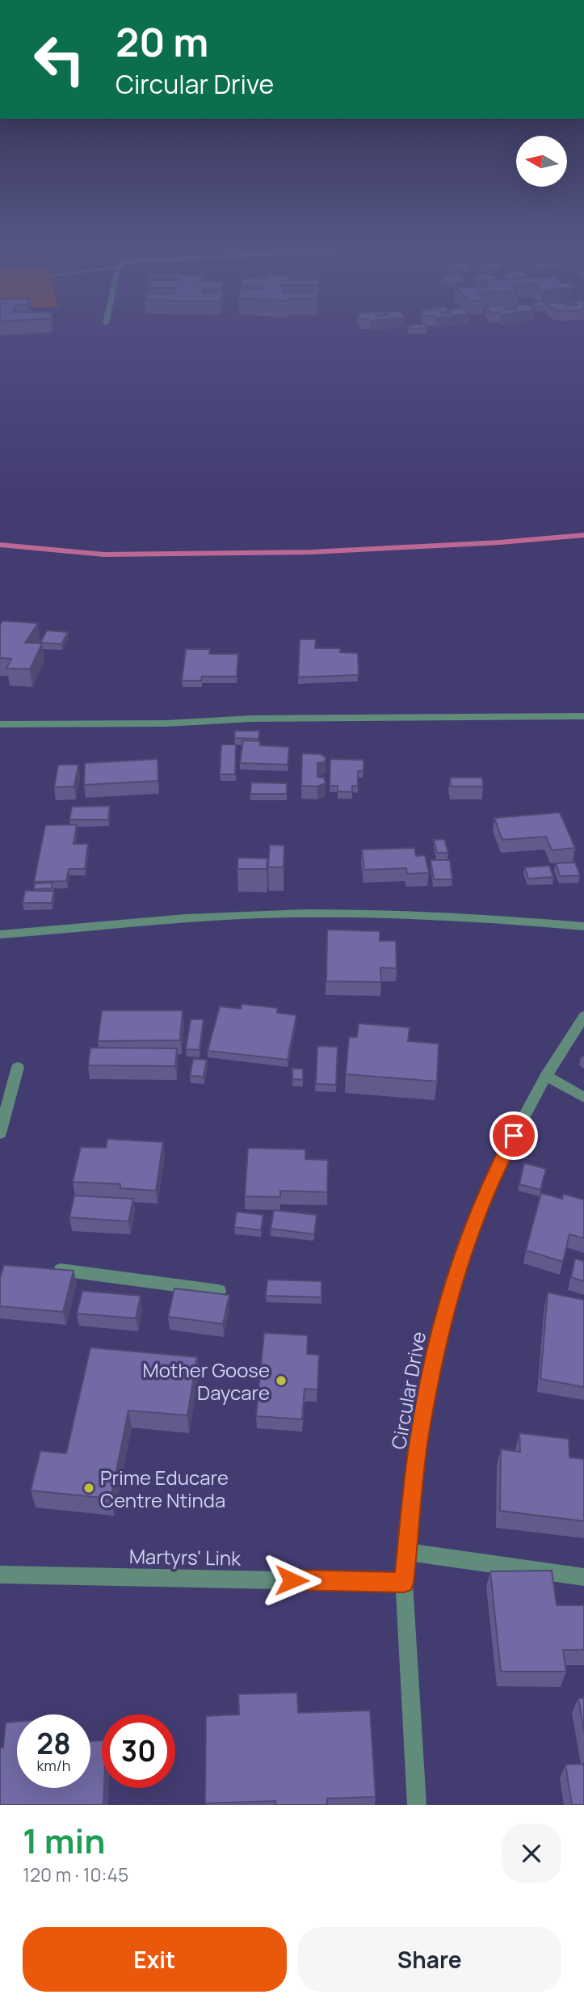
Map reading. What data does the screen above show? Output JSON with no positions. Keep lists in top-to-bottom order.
{
  "streets": {
    "street": ["Circular Drive", "Martyrs' Link"]
  },
  "crossings": [
    ["Circular Drive", "Martyrs' Link"]
  ],
  "places": ["Mother Goose Daycare", "Prime Educare Centre Ntinda"],
  "north": "left",
  "page": {
    "turn": ["20 m", "Circular Drive"],
    "speed": "28 km/h",
    "limit": "30",
    "heading": ["1 min", "120 m · 10:45"],
    "buttons": ["Exit", "Share"]
  }
}
